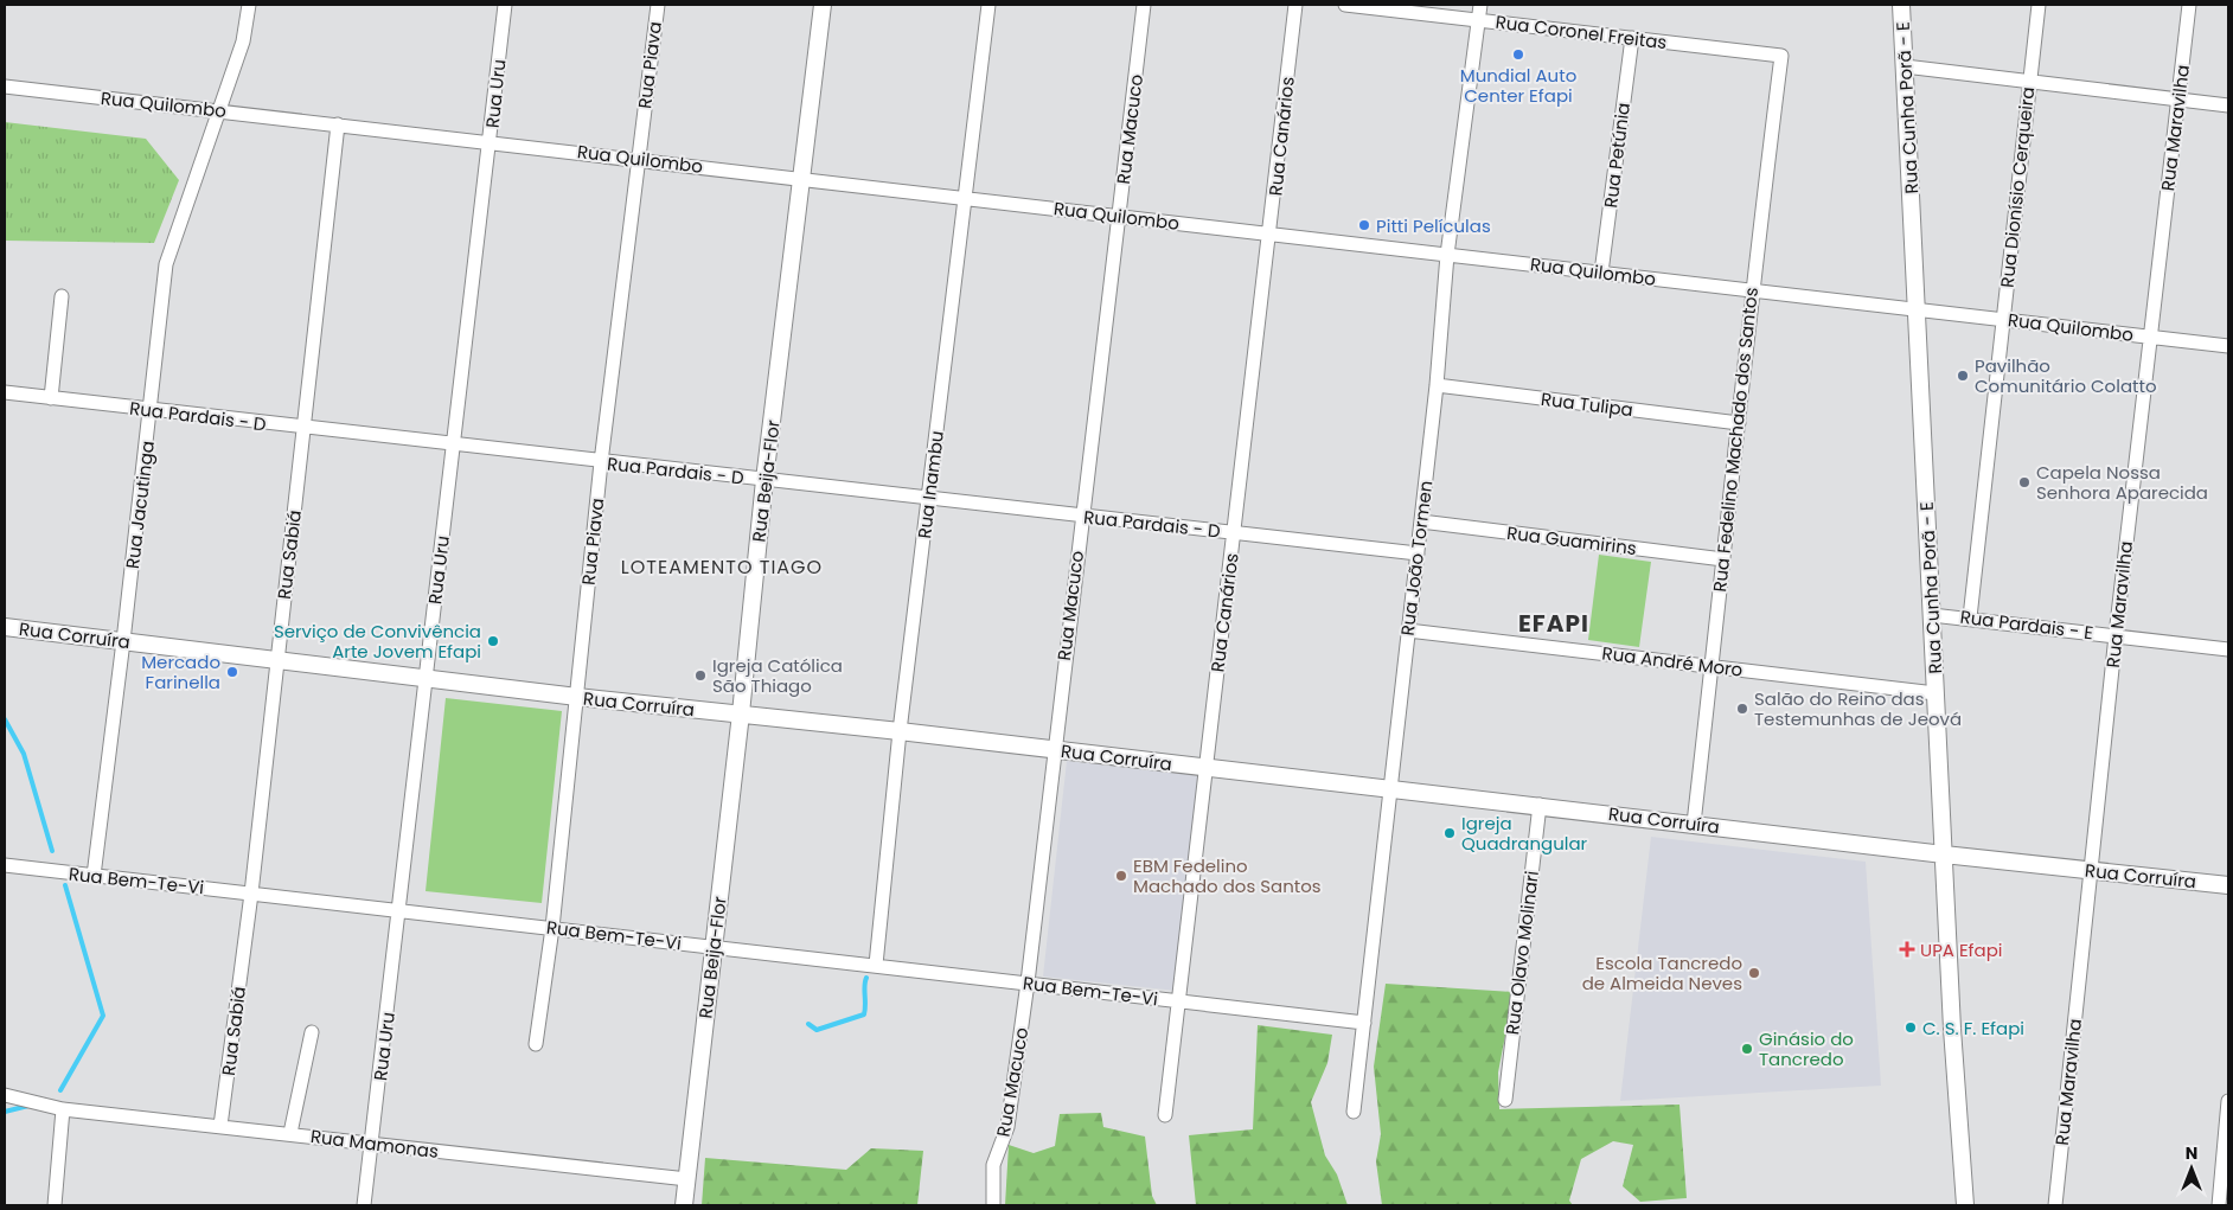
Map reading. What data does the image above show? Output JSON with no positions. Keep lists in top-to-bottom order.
{
  "streets": {
    "street": [
      "Rua Coronel Freitas",
      "Rua Piava",
      "Rua Uru",
      "Rua Quilombo",
      "Rua Cunha Porã - E",
      "Rua Maravilha",
      "Rua Macuco",
      "Rua Canários",
      "Rua Petúnia",
      "Rua Dionísio Cerqueira",
      "Rua Tulipa",
      "Rua Pardais - D",
      "Rua Fedelino Machado dos Santos",
      "Rua Beija-Flor",
      "Rua Inambu",
      "Rua Jacutinga",
      "Rua Guamirins",
      "Rua Sabiá",
      "Rua João Tormen",
      "Rua Pardais - E",
      "Rua Corruíra",
      "Rua André Moro",
      "Rua Bem-Te-Vi",
      "Rua Olavo Molinari",
      "Rua Mamonas"
    ]
  },
  "crossings": [
    ["Rua Coronel Freitas", "Rua Petúnia"],
    ["Rua Coronel Freitas", "Rua Fedelino Machado dos Santos"],
    ["Rua Coronel Freitas", "Rua João Tormen"],
    ["Rua Piava", "Rua Quilombo"],
    ["Rua Piava", "Rua Pardais - D"],
    ["Rua Piava", "Rua Corruíra"],
    ["Rua Piava", "Rua Bem-Te-Vi"],
    ["Rua Uru", "Rua Quilombo"],
    ["Rua Uru", "Rua Pardais - D"],
    ["Rua Uru", "Rua Corruíra"],
    ["Rua Uru", "Rua Bem-Te-Vi"],
    ["Rua Uru", "Rua Mamonas"],
    ["Rua Quilombo", "Rua Cunha Porã - E"],
    ["Rua Quilombo", "Rua Maravilha"],
    ["Rua Quilombo", "Rua Macuco"],
    ["Rua Quilombo", "Rua Canários"],
    ["Rua Quilombo", "Rua Petúnia"],
    ["Rua Quilombo", "Rua Dionísio Cerqueira"],
    ["Rua Quilombo", "Rua Fedelino Machado dos Santos"],
    ["Rua Quilombo", "Rua Beija-Flor"],
    ["Rua Quilombo", "Rua Inambu"],
    ["Rua Quilombo", "Rua Jacutinga"],
    ["Rua Quilombo", "Rua Sabiá"],
    ["Rua Quilombo", "Rua João Tormen"],
    ["Rua Cunha Porã - E", "Rua Pardais - E"],
    ["Rua Cunha Porã - E", "Rua Corruíra"],
    ["Rua Cunha Porã - E", "Rua André Moro"],
    ["Rua Maravilha", "Rua Pardais - E"],
    ["Rua Maravilha", "Rua Corruíra"],
    ["Rua Macuco", "Rua Pardais - D"],
    ["Rua Macuco", "Rua Corruíra"],
    ["Rua Macuco", "Rua Bem-Te-Vi"],
    ["Rua Canários", "Rua Pardais - D"],
    ["Rua Canários", "Rua Corruíra"],
    ["Rua Canários", "Rua Bem-Te-Vi"],
    ["Rua Dionísio Cerqueira", "Rua Pardais - E"],
    ["Rua Tulipa", "Rua Fedelino Machado dos Santos"],
    ["Rua Tulipa", "Rua João Tormen"],
    ["Rua Pardais - D", "Rua Beija-Flor"],
    ["Rua Pardais - D", "Rua Inambu"],
    ["Rua Pardais - D", "Rua Jacutinga"],
    ["Rua Pardais - D", "Rua Sabiá"],
    ["Rua Pardais - D", "Rua João Tormen"],
    ["Rua Fedelino Machado dos Santos", "Rua Guamirins"],
    ["Rua Fedelino Machado dos Santos", "Rua Corruíra"],
    ["Rua Fedelino Machado dos Santos", "Rua André Moro"],
    ["Rua Beija-Flor", "Rua Corruíra"],
    ["Rua Beija-Flor", "Rua Bem-Te-Vi"],
    ["Rua Beija-Flor", "Rua Mamonas"],
    ["Rua Inambu", "Rua Corruíra"],
    ["Rua Inambu", "Rua Bem-Te-Vi"],
    ["Rua Jacutinga", "Rua Corruíra"],
    ["Rua Jacutinga", "Rua Bem-Te-Vi"],
    ["Rua Guamirins", "Rua João Tormen"],
    ["Rua Sabiá", "Rua Corruíra"],
    ["Rua Sabiá", "Rua Bem-Te-Vi"],
    ["Rua Sabiá", "Rua Mamonas"],
    ["Rua João Tormen", "Rua Corruíra"],
    ["Rua João Tormen", "Rua André Moro"],
    ["Rua João Tormen", "Rua Bem-Te-Vi"],
    ["Rua Corruíra", "Rua Olavo Molinari"]
  ],
  "districts": ["LOTEAMENTO TIAGO", "EFAPI"],
  "places": {
    "other": [
      "Mundial Auto Center Efapi",
      "Pitti Películas",
      "Pavilhão Comunitário Colatto",
      "Capela Nossa Senhora Aparecida",
      "Serviço de Convivência Arte Jovem Efapi",
      "Mercado Farinella",
      "Igreja Católica São Thiago",
      "Salão do Reino das Testemunhas de Jeová",
      "Igreja Quadrangular",
      "EBM Fedelino Machado dos Santos",
      "Escola Tancredo de Almeida Neves",
      "C. S. F. Efapi",
      "Ginásio do Tancredo"
    ],
    "health": ["UPA Efapi"]
  },
  "north": "top"
}
